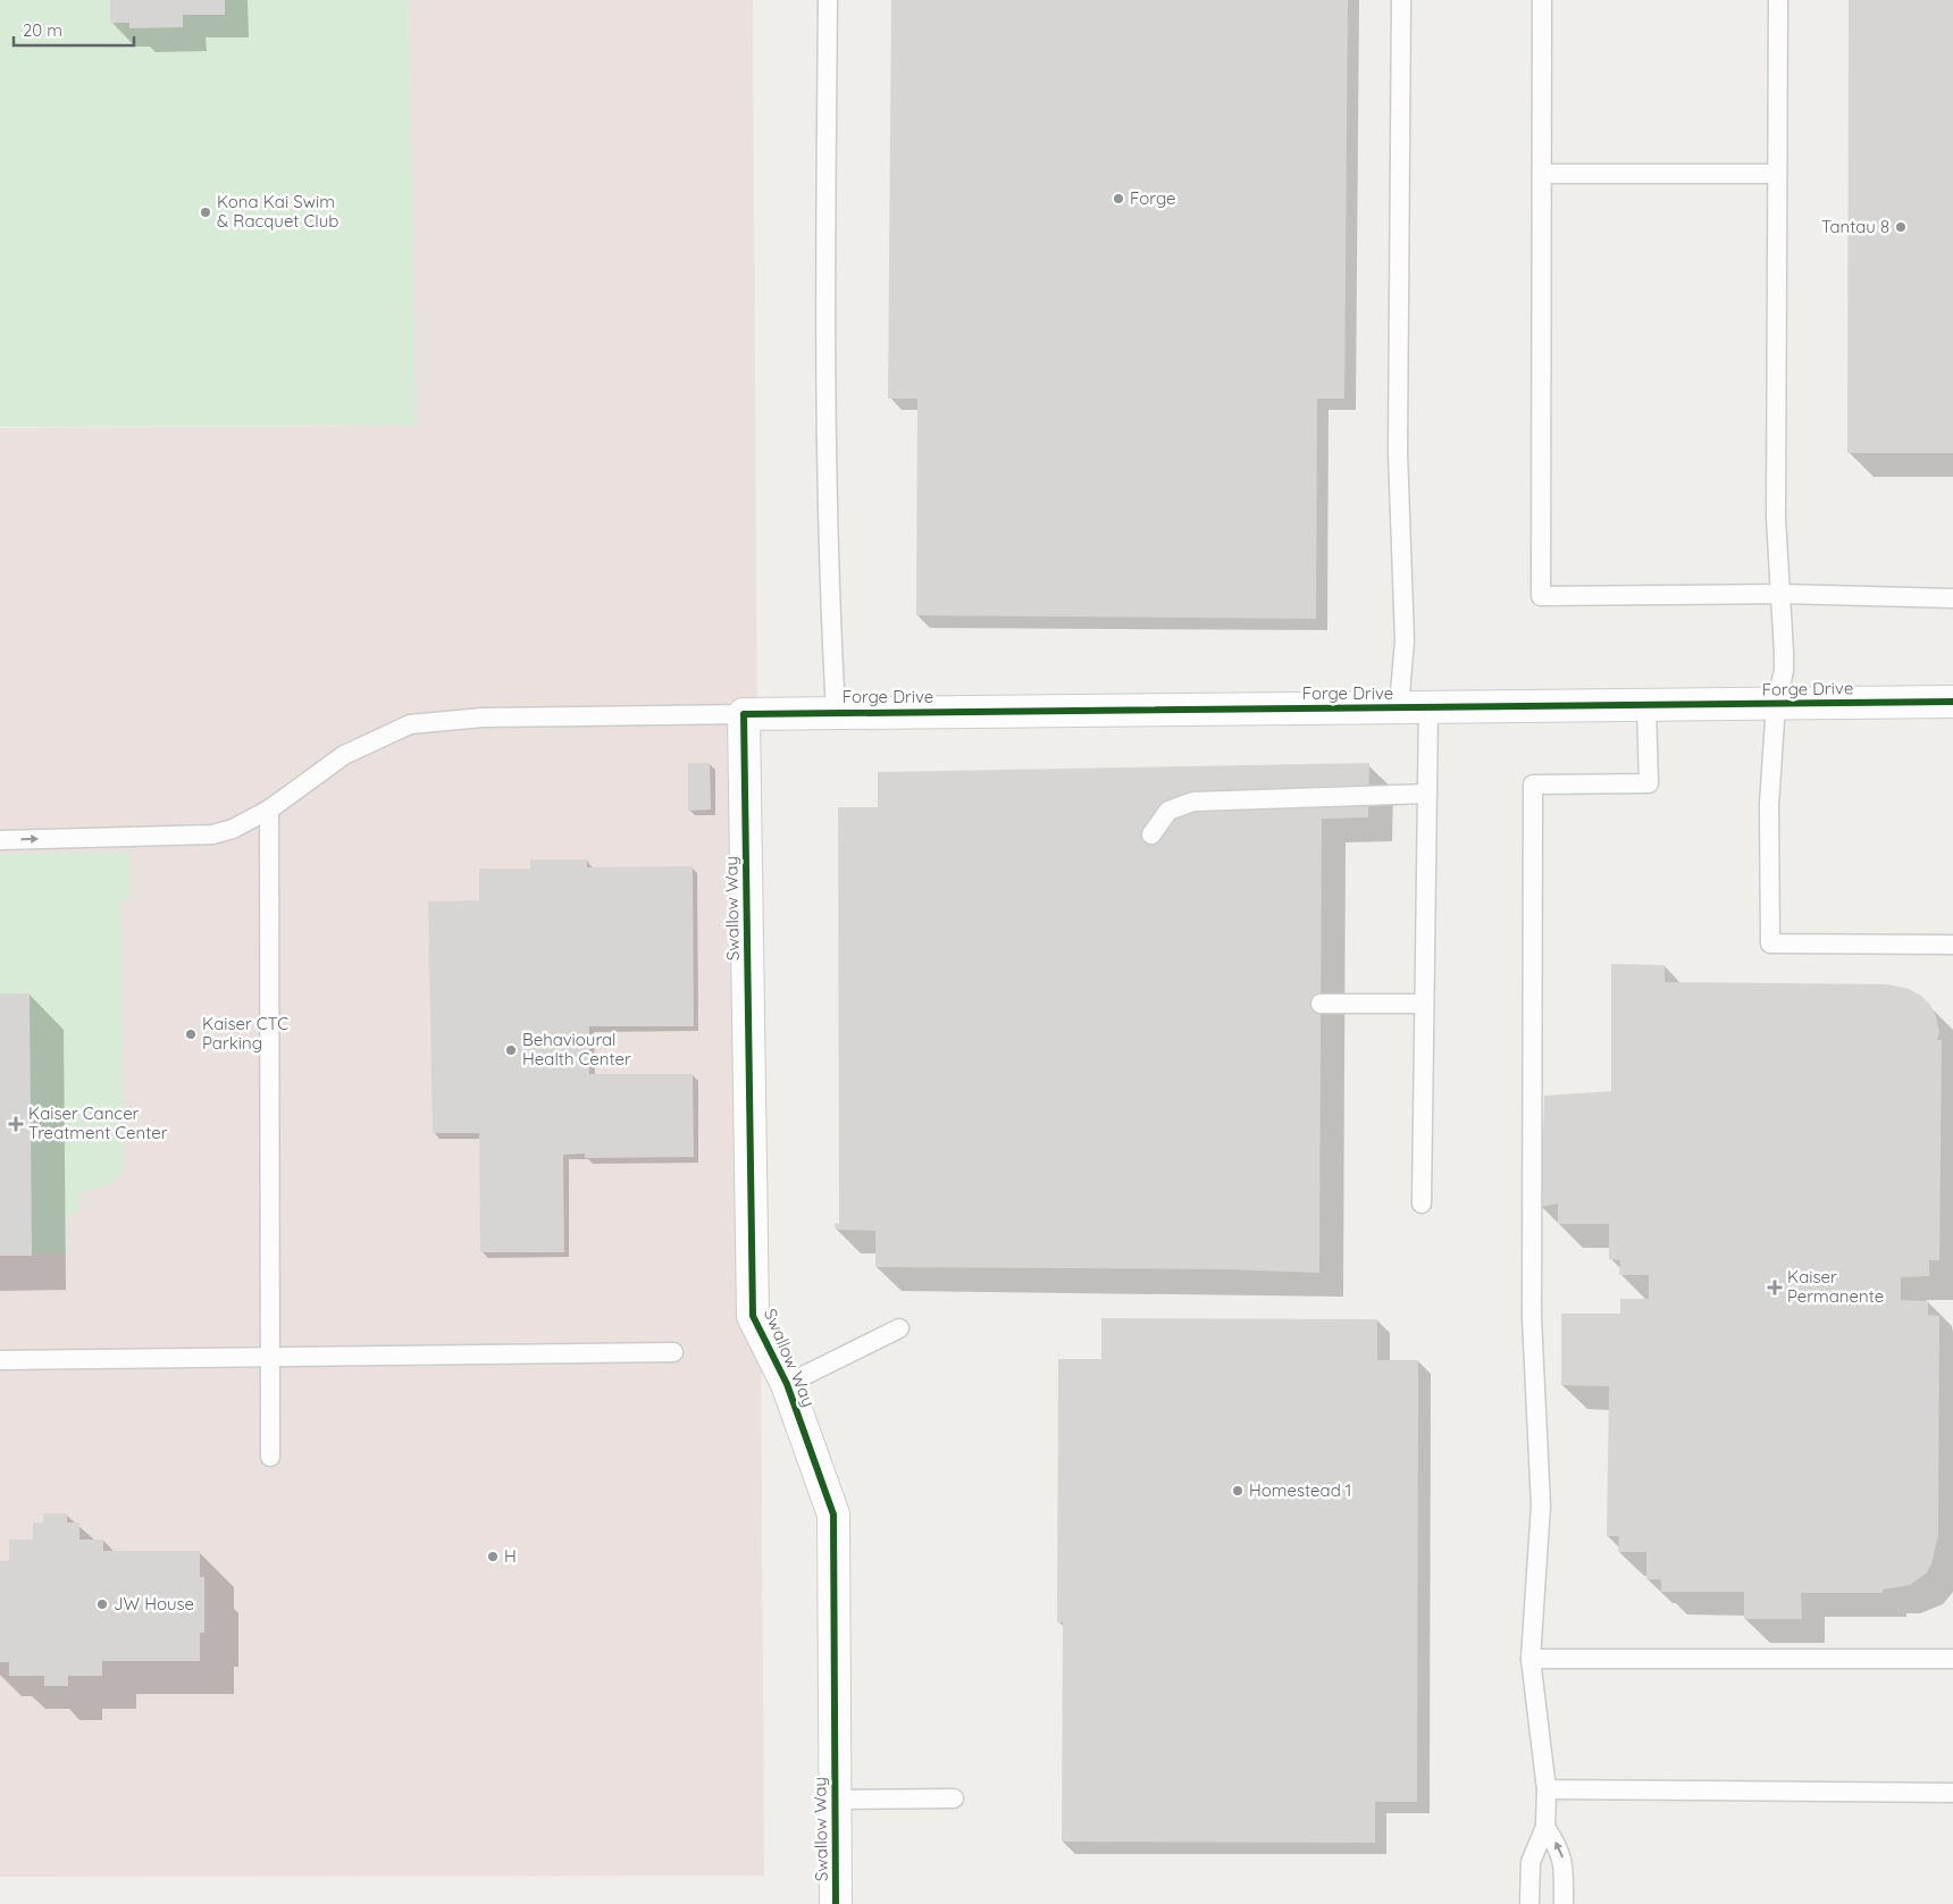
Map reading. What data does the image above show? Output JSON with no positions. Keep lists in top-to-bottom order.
{
  "streets": {
    "street": ["Forge Drive", "Swallow Way"]
  },
  "crossings": [
    ["Forge Drive", "Swallow Way"]
  ],
  "places": {
    "other": [
      "Forge",
      "Kona Kai Swim & Racquet Club",
      "Tantau 8",
      "Kaiser CTC Parking",
      "Behavioural Health Center",
      "Homestead 1",
      "H",
      "JW House"
    ],
    "health": ["Kaiser Cancer Treatment Center", "Kaiser Permanente"]
  },
  "scale_bar": "20 m"
}
